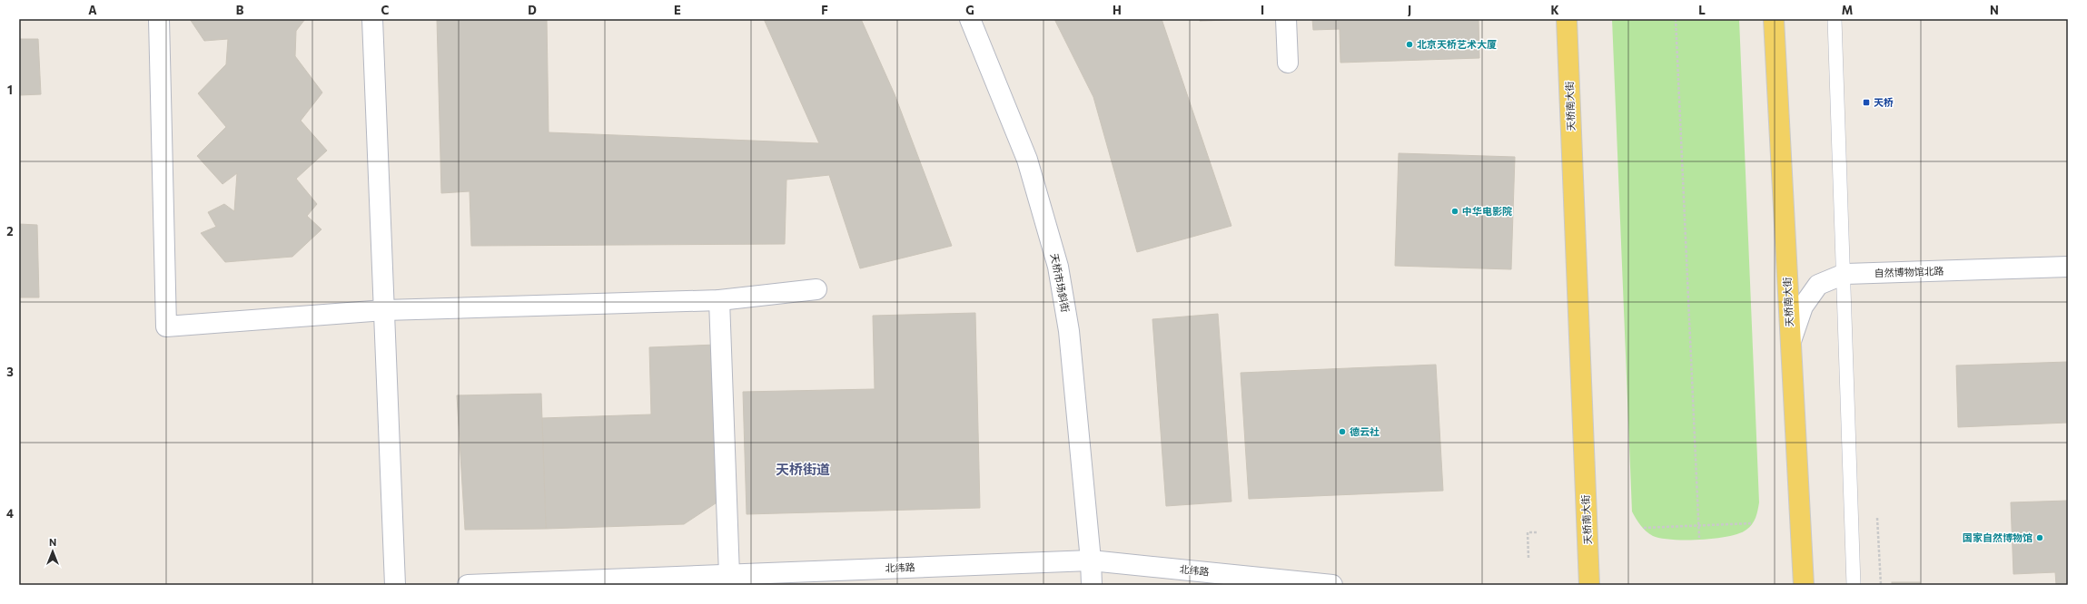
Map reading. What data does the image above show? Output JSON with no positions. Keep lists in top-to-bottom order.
{
  "streets": {
    "main road": ["天桥南大街"],
    "street": ["自然博物馆北路", "天桥市场斜街", "北纬路"]
  },
  "crossings": [
    ["天桥南大街", "自然博物馆北路"],
    ["天桥市场斜街", "北纬路"]
  ],
  "districts": ["天桥街道"],
  "places": {
    "other": [
      "北京天桥艺术大厦",
      "中华电影院",
      "德云社",
      "国家自然博物馆"
    ],
    "transit": ["天桥"]
  },
  "north": "top",
  "grid": {
    "columns": [
      "A",
      "B",
      "C",
      "D",
      "E",
      "F",
      "G",
      "H",
      "I",
      "J",
      "K",
      "L",
      "M",
      "N"
    ],
    "rows": [
      "1",
      "2",
      "3",
      "4"
    ]
  }
}
